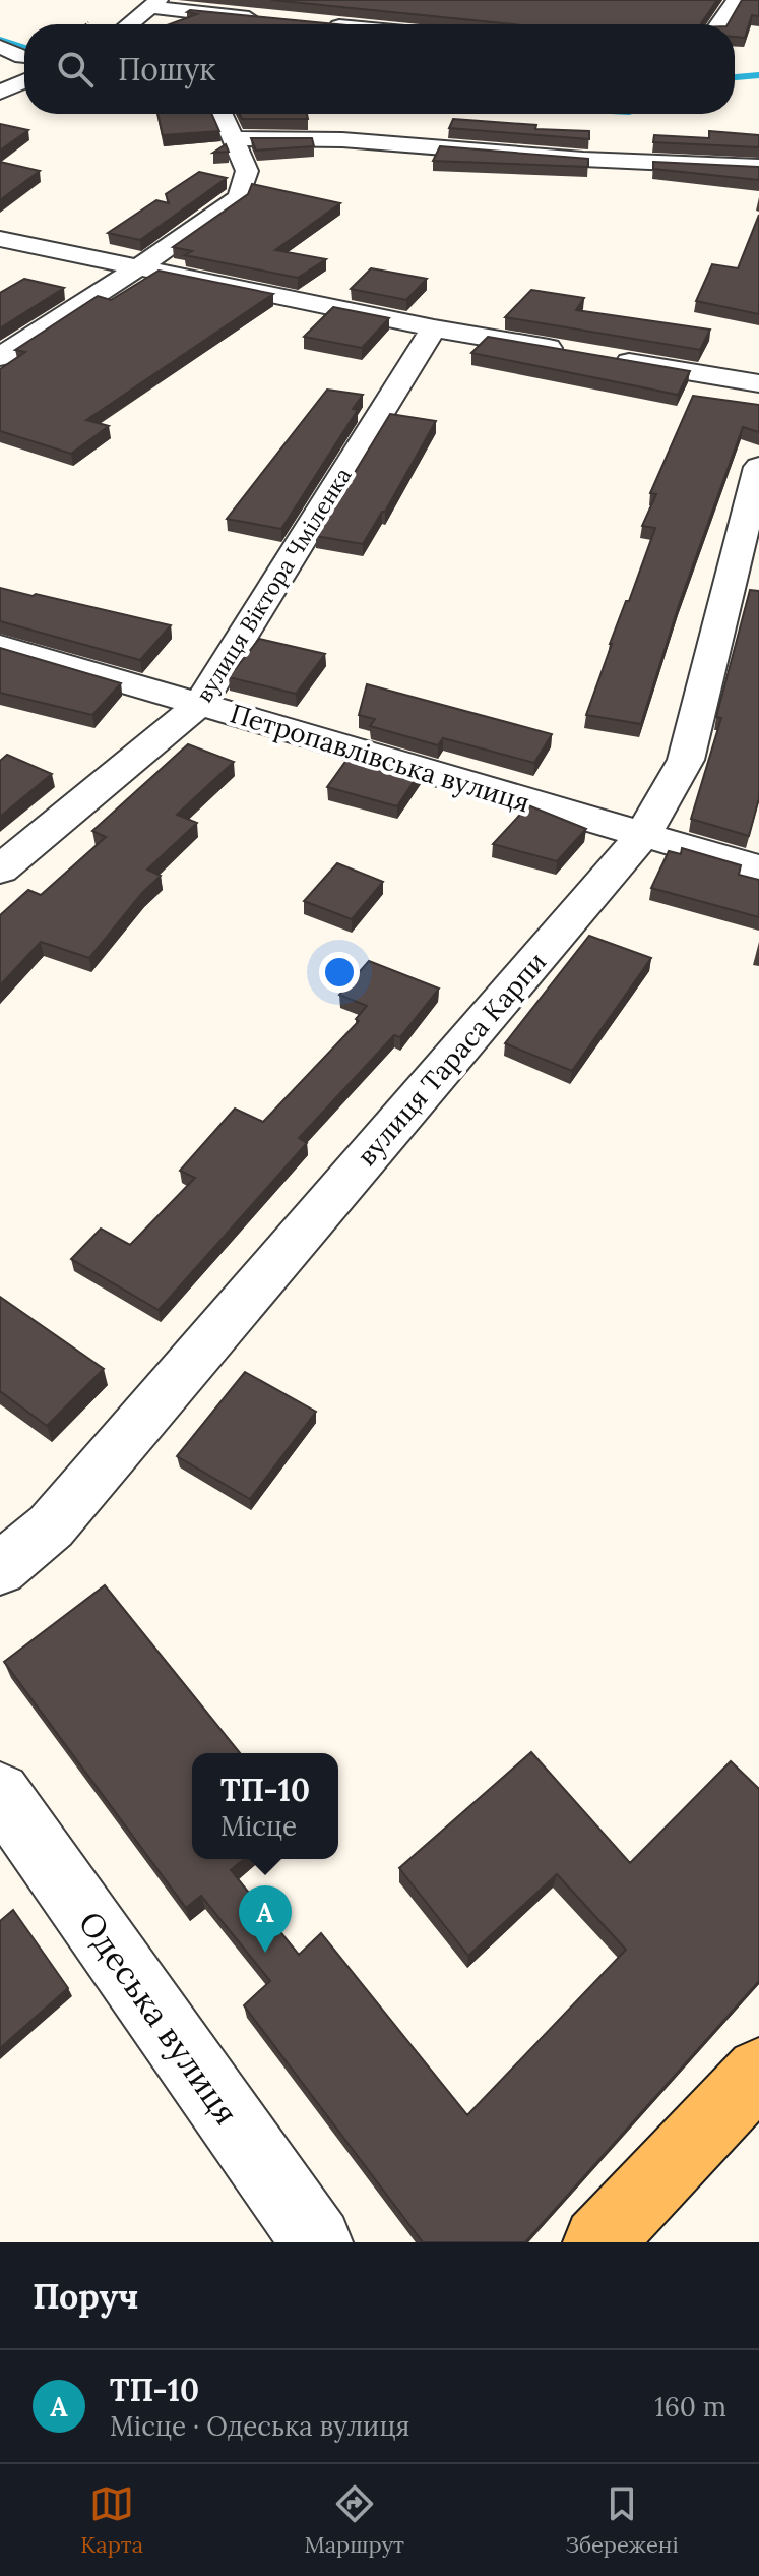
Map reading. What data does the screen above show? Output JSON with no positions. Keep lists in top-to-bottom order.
{
  "streets": {
    "street": [
      "вулиця Віктора Чміленка",
      "Петропавлівська вулиця",
      "вулиця Тараса Карпи",
      "Одеська вулиця"
    ]
  },
  "crossings": [
    ["вулиця Віктора Чміленка", "Петропавлівська вулиця"],
    ["Петропавлівська вулиця", "вулиця Тараса Карпи"]
  ],
  "page": {
    "search": "Пошук",
    "popup": ["ТП-10", "Місце"],
    "pins": "A",
    "heading": "Поруч",
    "list": [
      {
        "mark": "A",
        "name": "ТП-10",
        "note": "Місце · Одеська вулиця",
        "value": "160 m"
      }
    ],
    "nav": ["Карта", "Маршрут", "Збережені"]
  }
}
